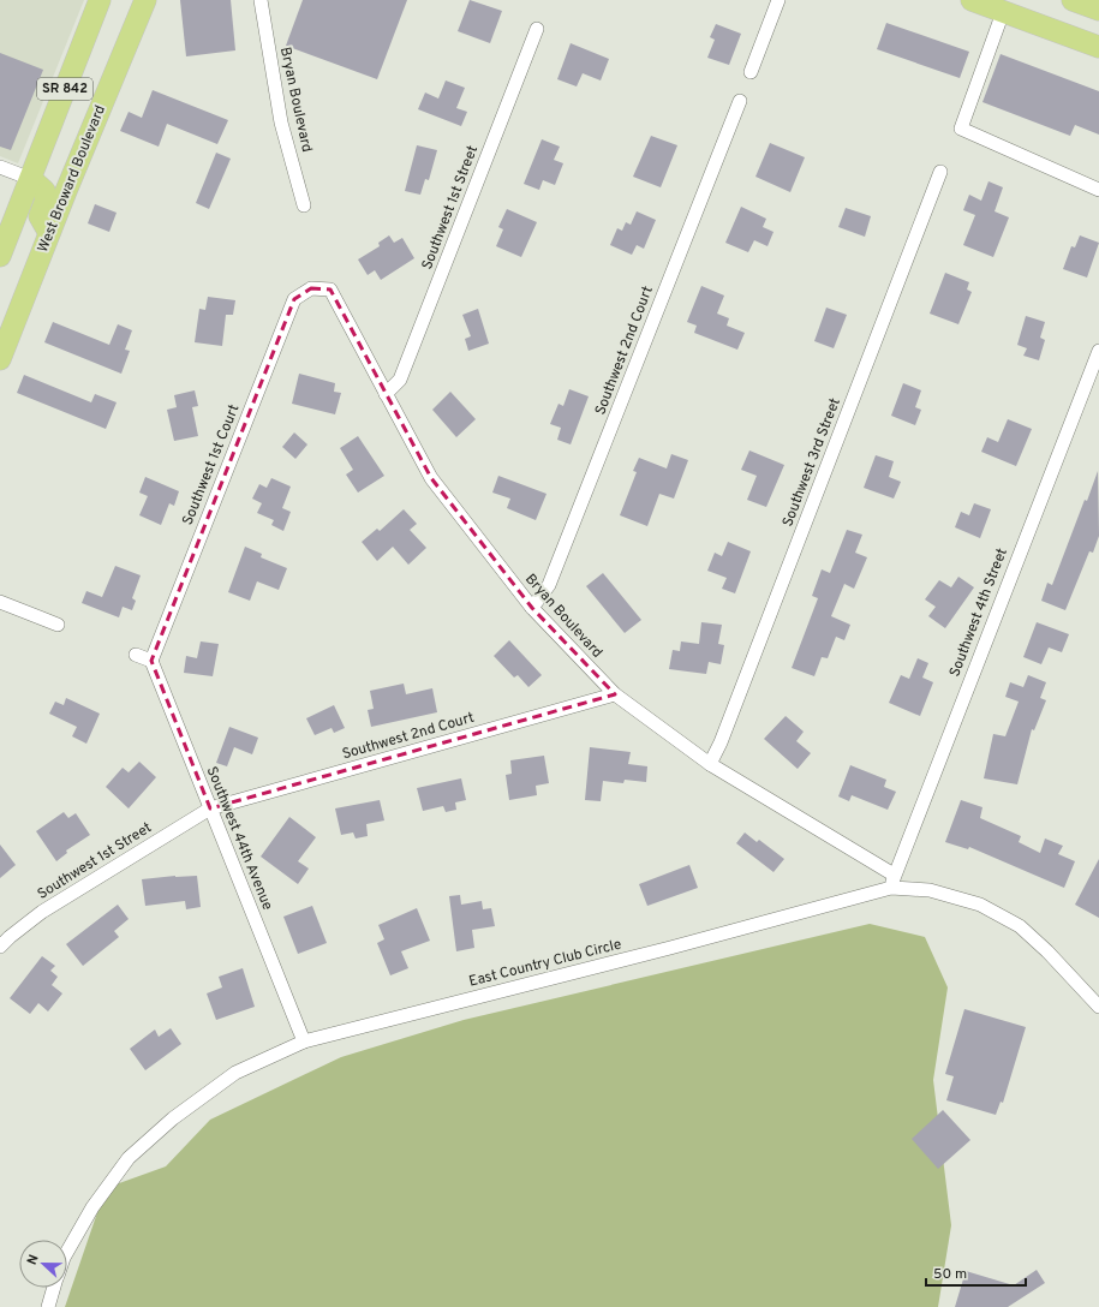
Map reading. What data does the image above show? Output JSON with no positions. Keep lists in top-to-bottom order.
{
  "streets": {
    "main road": ["SR 842", "West Broward Boulevard"],
    "street": [
      "Bryan Boulevard",
      "Southwest 1st Street",
      "Southwest 2nd Court",
      "Southwest 3rd Street",
      "Southwest 1st Court",
      "Southwest 4th Street",
      "Southwest 44th Avenue",
      "East Country Club Circle"
    ]
  },
  "crossings": [
    ["Bryan Boulevard", "Southwest 1st Street"],
    ["Bryan Boulevard", "Southwest 2nd Court"],
    ["Bryan Boulevard", "Southwest 3rd Street"],
    ["Bryan Boulevard", "Southwest 1st Court"],
    ["Bryan Boulevard", "Southwest 4th Street"],
    ["Bryan Boulevard", "East Country Club Circle"],
    ["Southwest 1st Street", "Southwest 2nd Court"],
    ["Southwest 1st Street", "Southwest 44th Avenue"],
    ["Southwest 2nd Court", "Southwest 44th Avenue"],
    ["Southwest 1st Court", "Southwest 44th Avenue"],
    ["Southwest 4th Street", "East Country Club Circle"],
    ["Southwest 44th Avenue", "East Country Club Circle"]
  ],
  "scale_bar": "50 m",
  "north": "left"
}
